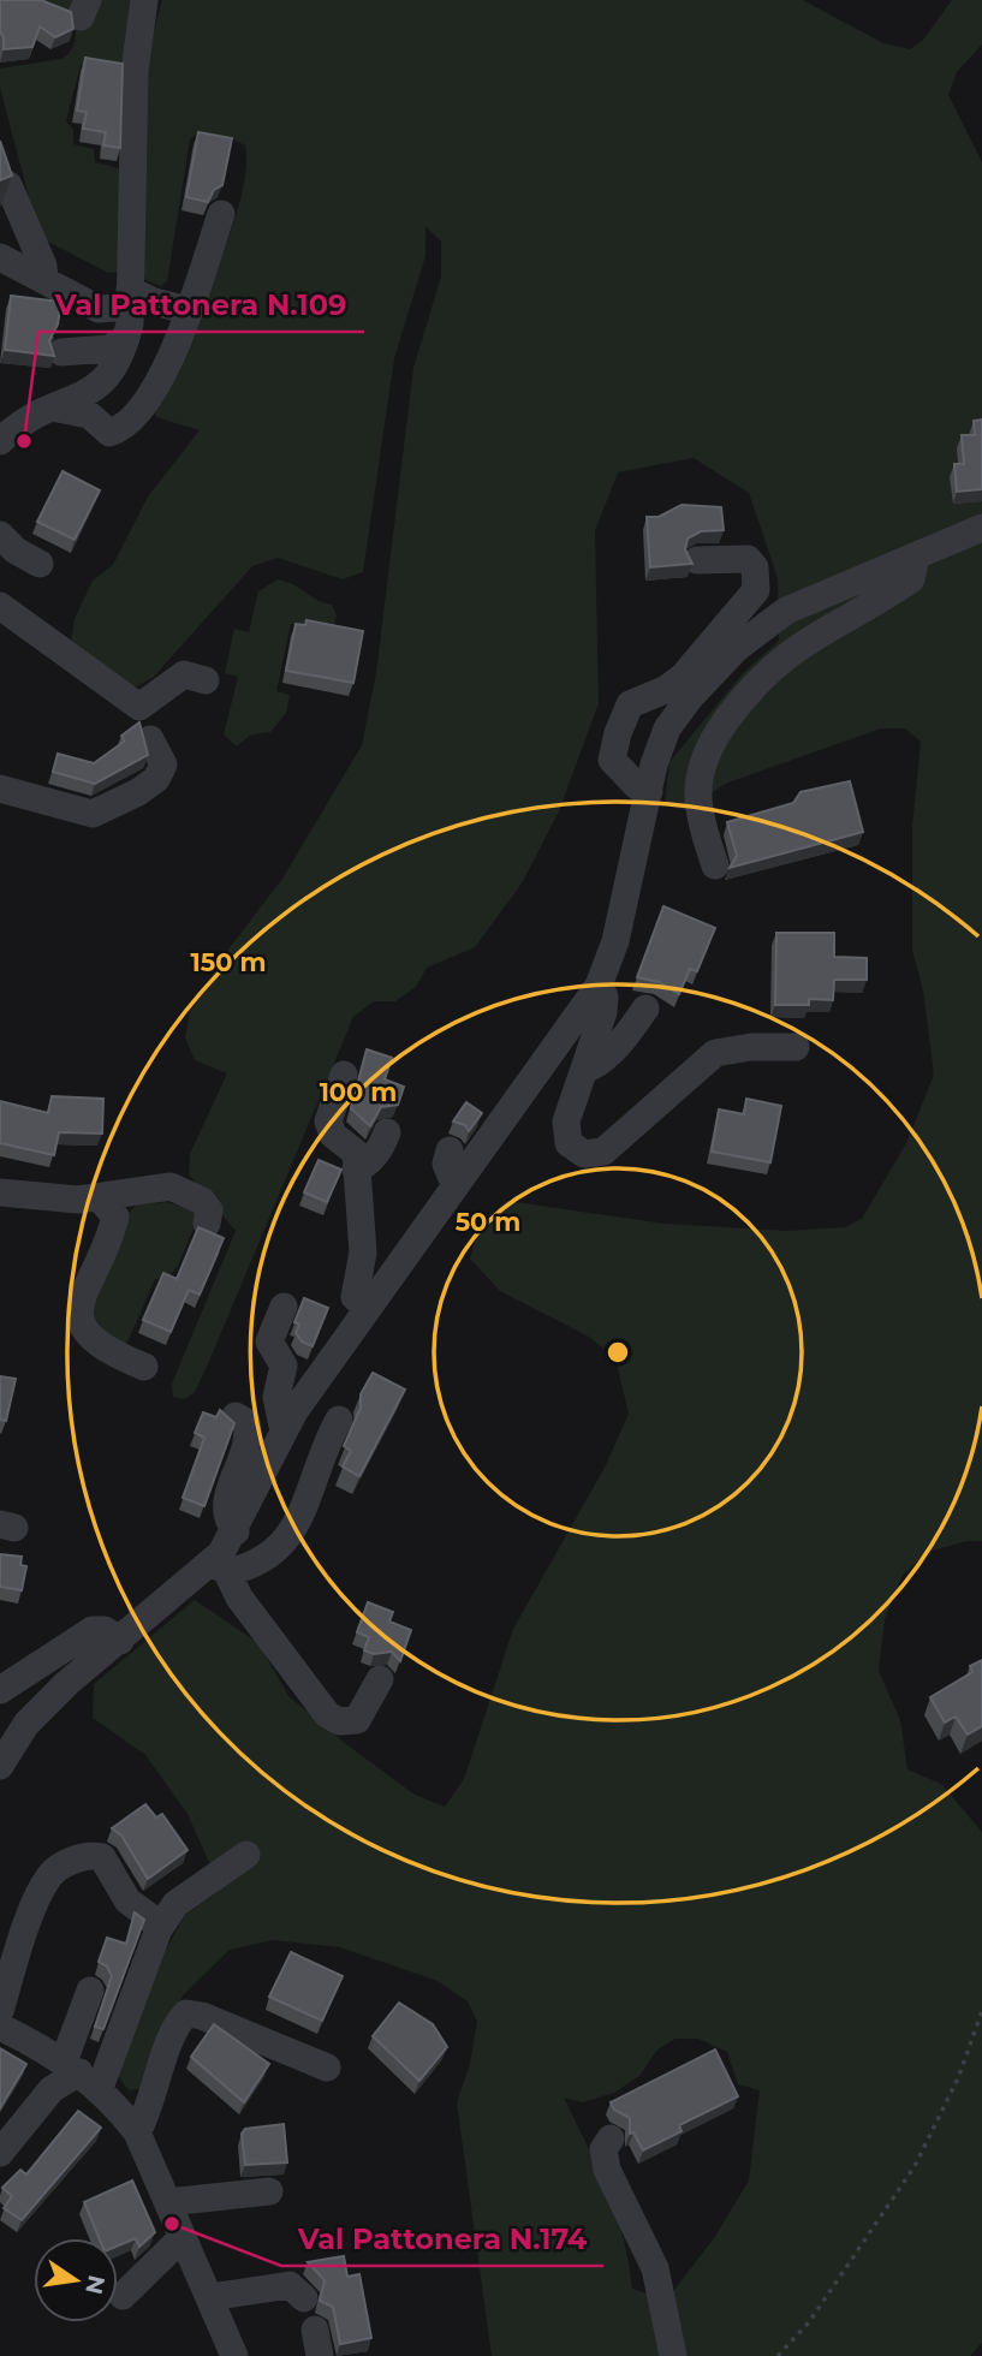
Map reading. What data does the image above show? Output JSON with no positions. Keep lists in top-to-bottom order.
{
  "places": ["Val Pattonera N.109", "Val Pattonera N.174"],
  "north": "right",
  "rings": ["150 m", "100 m", "50 m"]
}
